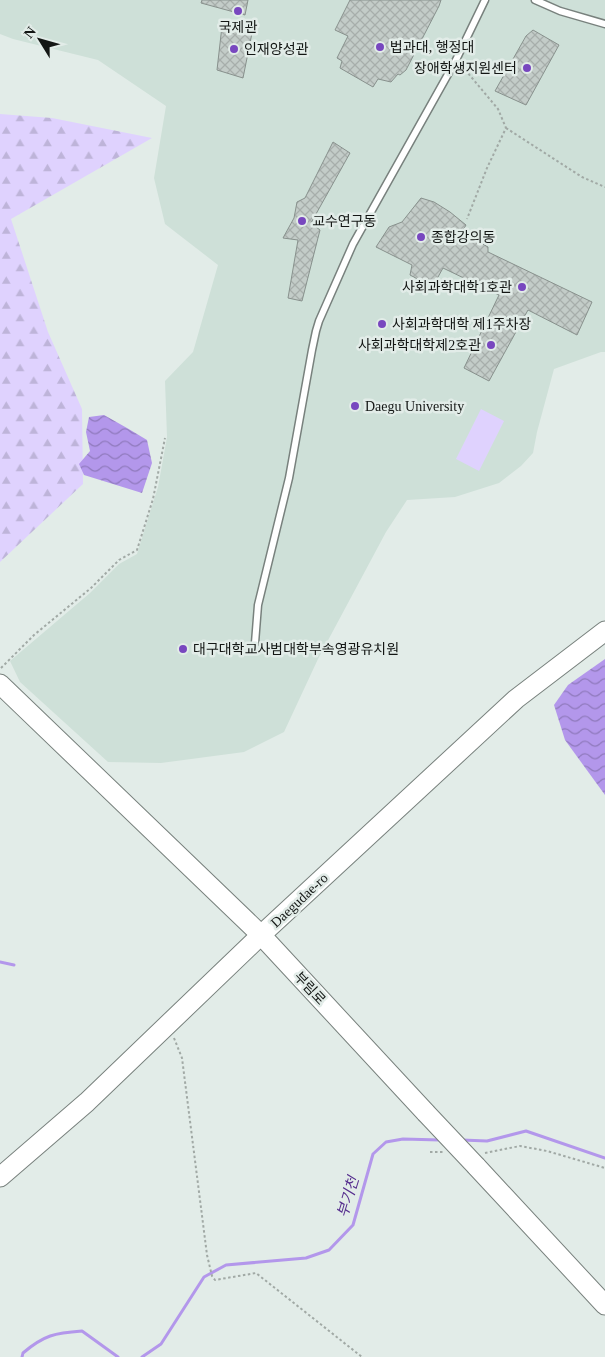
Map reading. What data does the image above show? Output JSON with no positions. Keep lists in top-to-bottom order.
{
  "streets": {
    "street": ["Daegudae-ro", "부림로"]
  },
  "crossings": [
    ["Daegudae-ro", "부림로"]
  ],
  "water": ["부기천"],
  "places": [
    "국제관",
    "법과대, 행정대",
    "인재양성관",
    "장애학생지원센터",
    "교수연구동",
    "종합강의동",
    "사회과학대학1호관",
    "사회과학대학 제1주차장",
    "사회과학대학제2호관",
    "Daegu University",
    "대구대학교사범대학부속영광유치원"
  ],
  "north": "top left"
}
